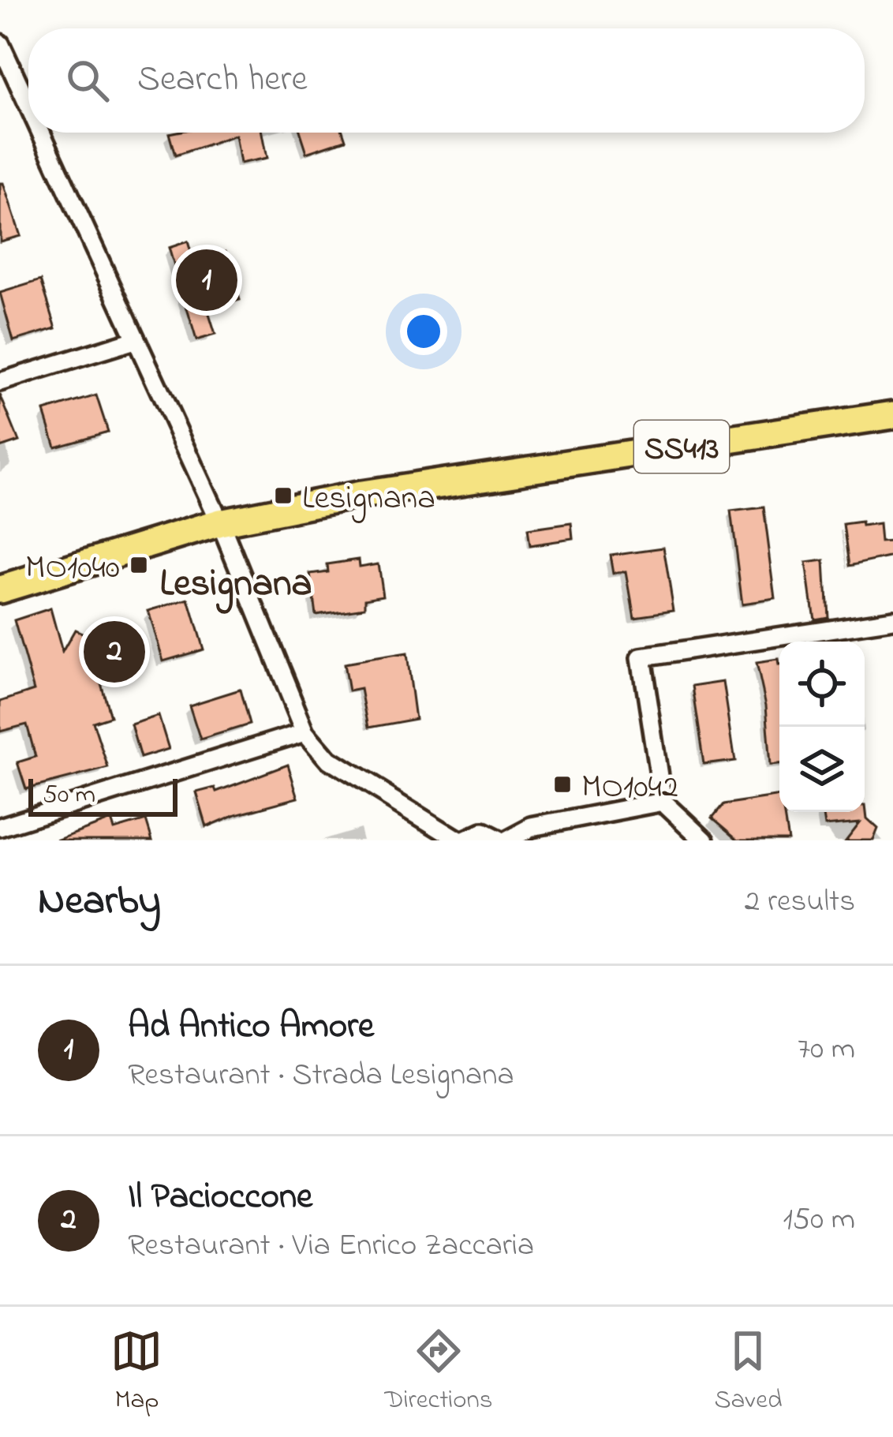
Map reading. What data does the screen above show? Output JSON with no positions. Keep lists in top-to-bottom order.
{
  "streets": {
    "main road": ["SS413"]
  },
  "districts": ["Lesignana"],
  "places": {
    "transit": ["Lesignana", "MO1040", "MO1042"]
  },
  "scale_bar": "50 m",
  "page": {
    "search": "Search here",
    "pins": ["1", "2"],
    "scale": "50 m",
    "heading": ["Nearby", "2 results"],
    "list": [
      {
        "mark": "1",
        "name": "Ad Antico Amore",
        "note": "Restaurant · Strada Lesignana",
        "value": "70 m"
      },
      {
        "mark": "2",
        "name": "Il Pacioccone",
        "note": "Restaurant · Via Enrico Zaccaria",
        "value": "150 m"
      }
    ],
    "nav": ["Map", "Directions", "Saved"]
  }
}
